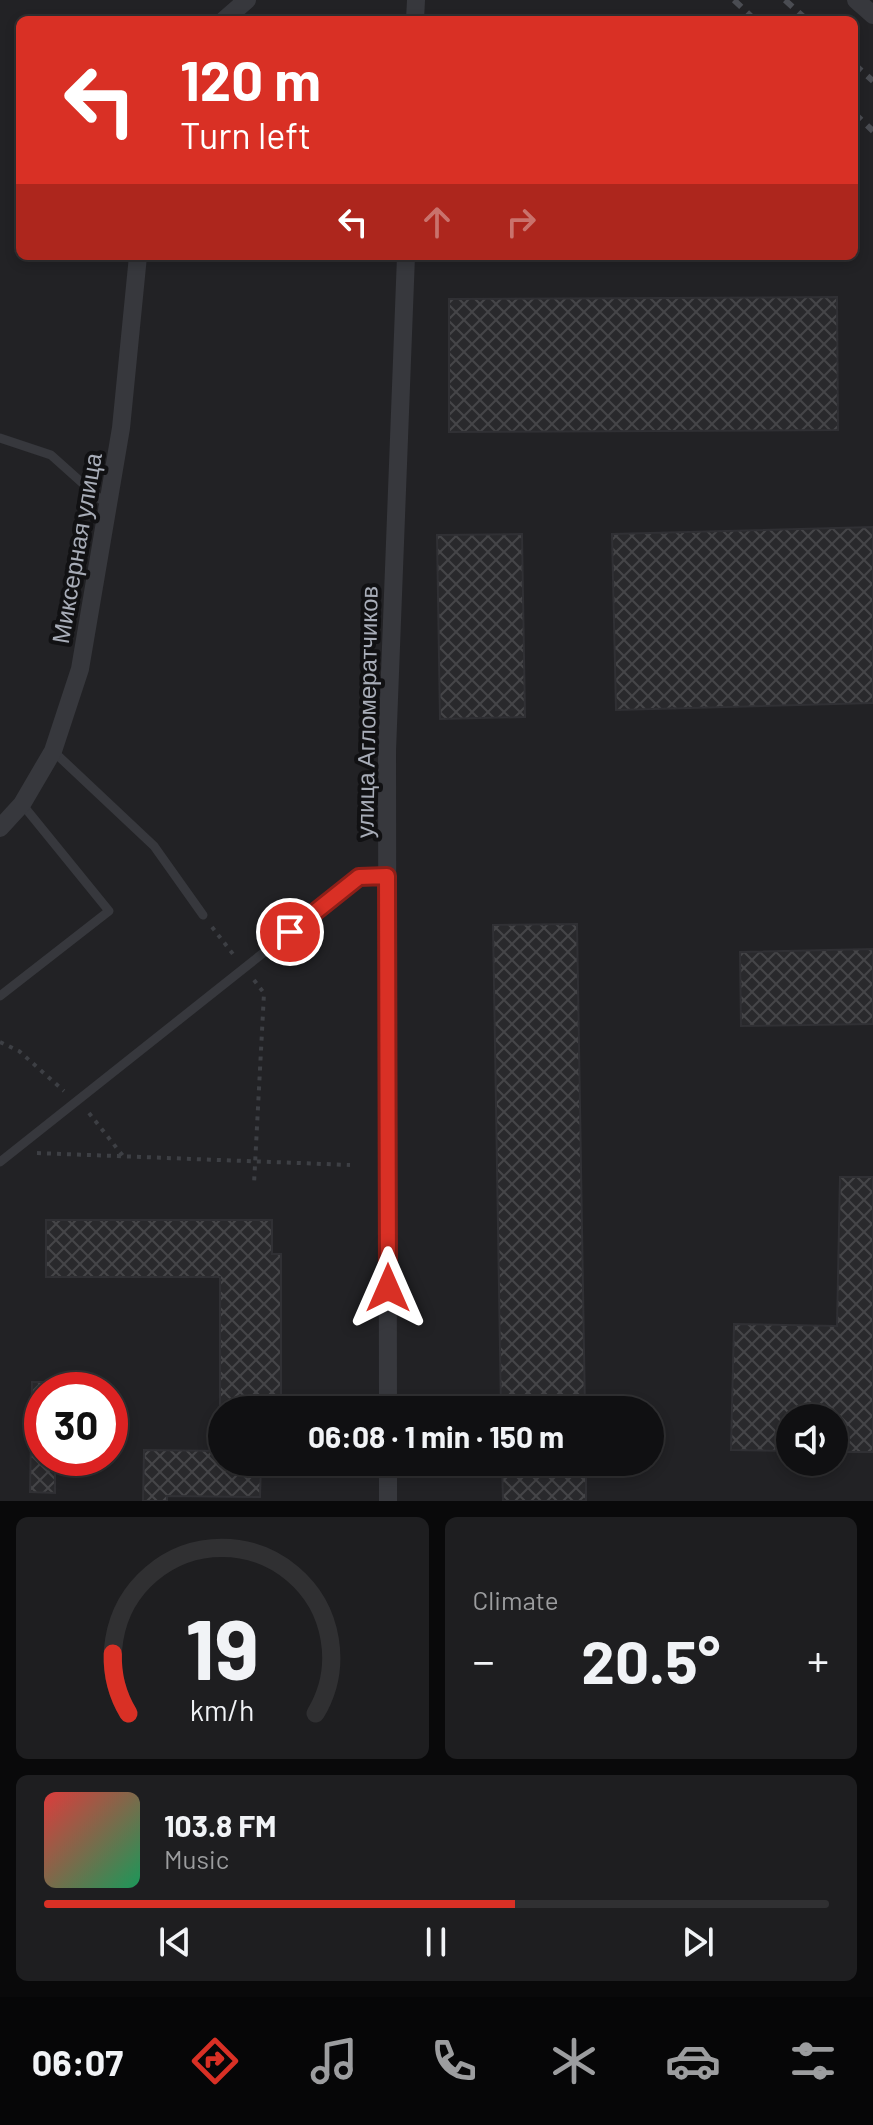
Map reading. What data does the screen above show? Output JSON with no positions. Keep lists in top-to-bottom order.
{
  "streets": {
    "street": ["Миксерная улица", "улица Агломератчиков"]
  },
  "page": {
    "turn": ["120 m", "Turn left"],
    "limit": "30",
    "trip": "06:08 · 1 min · 150 m",
    "tile": "Climate",
    "heat": ["−", "20.5°", "+"],
    "song": ["103.8 FM", "Music"],
    "tabs": "06:07",
    "gauge": ["19", "km/h"]
  }
}
